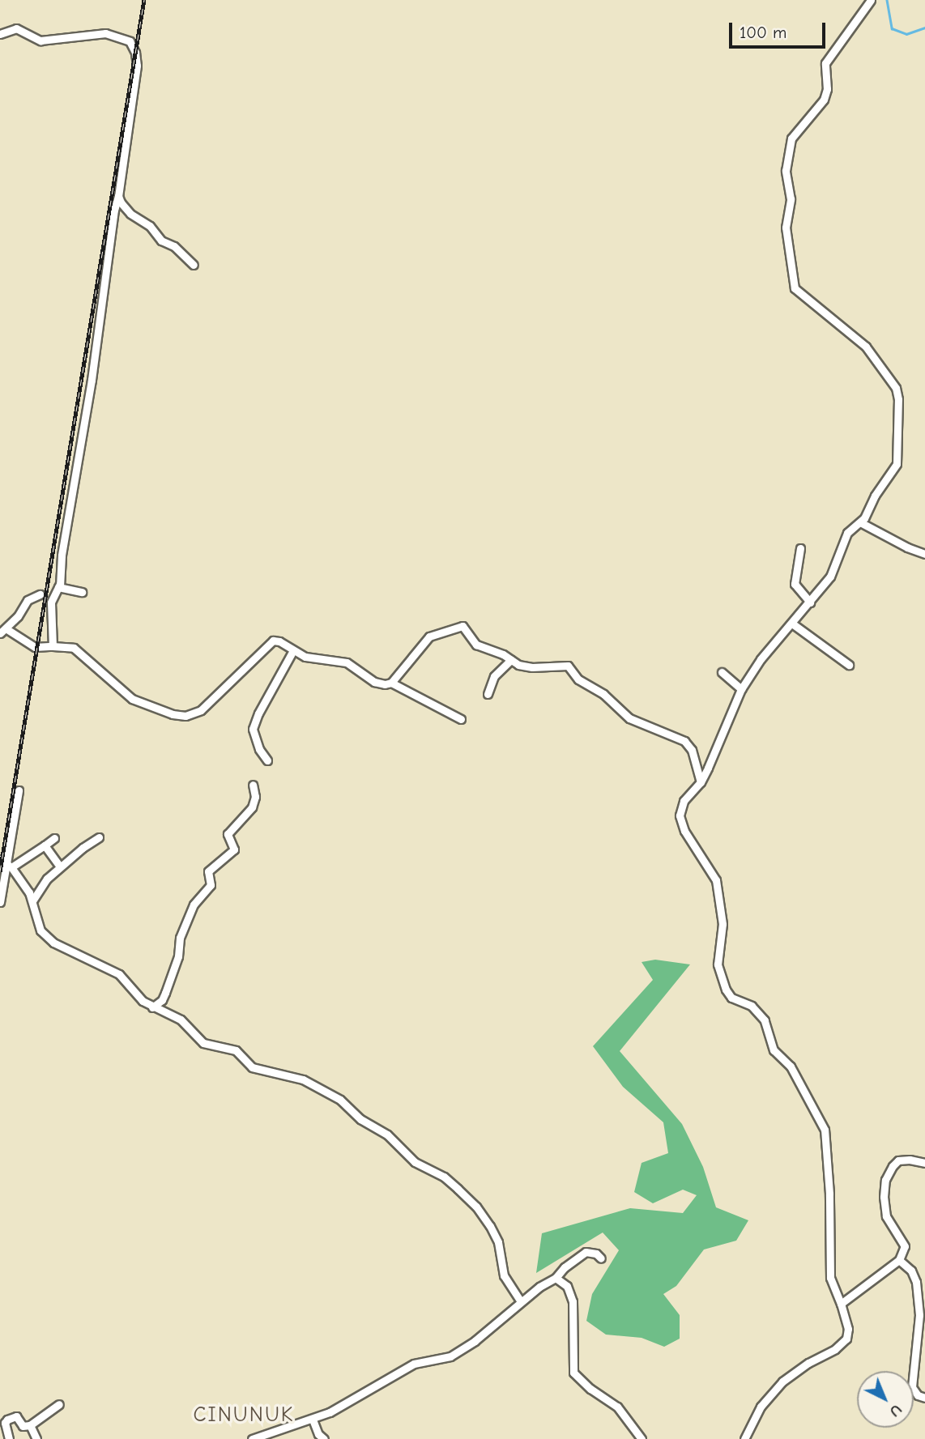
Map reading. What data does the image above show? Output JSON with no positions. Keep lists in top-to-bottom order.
{
  "districts": ["CINUNUK"],
  "scale_bar": "100 m",
  "north": "bottom right"
}
